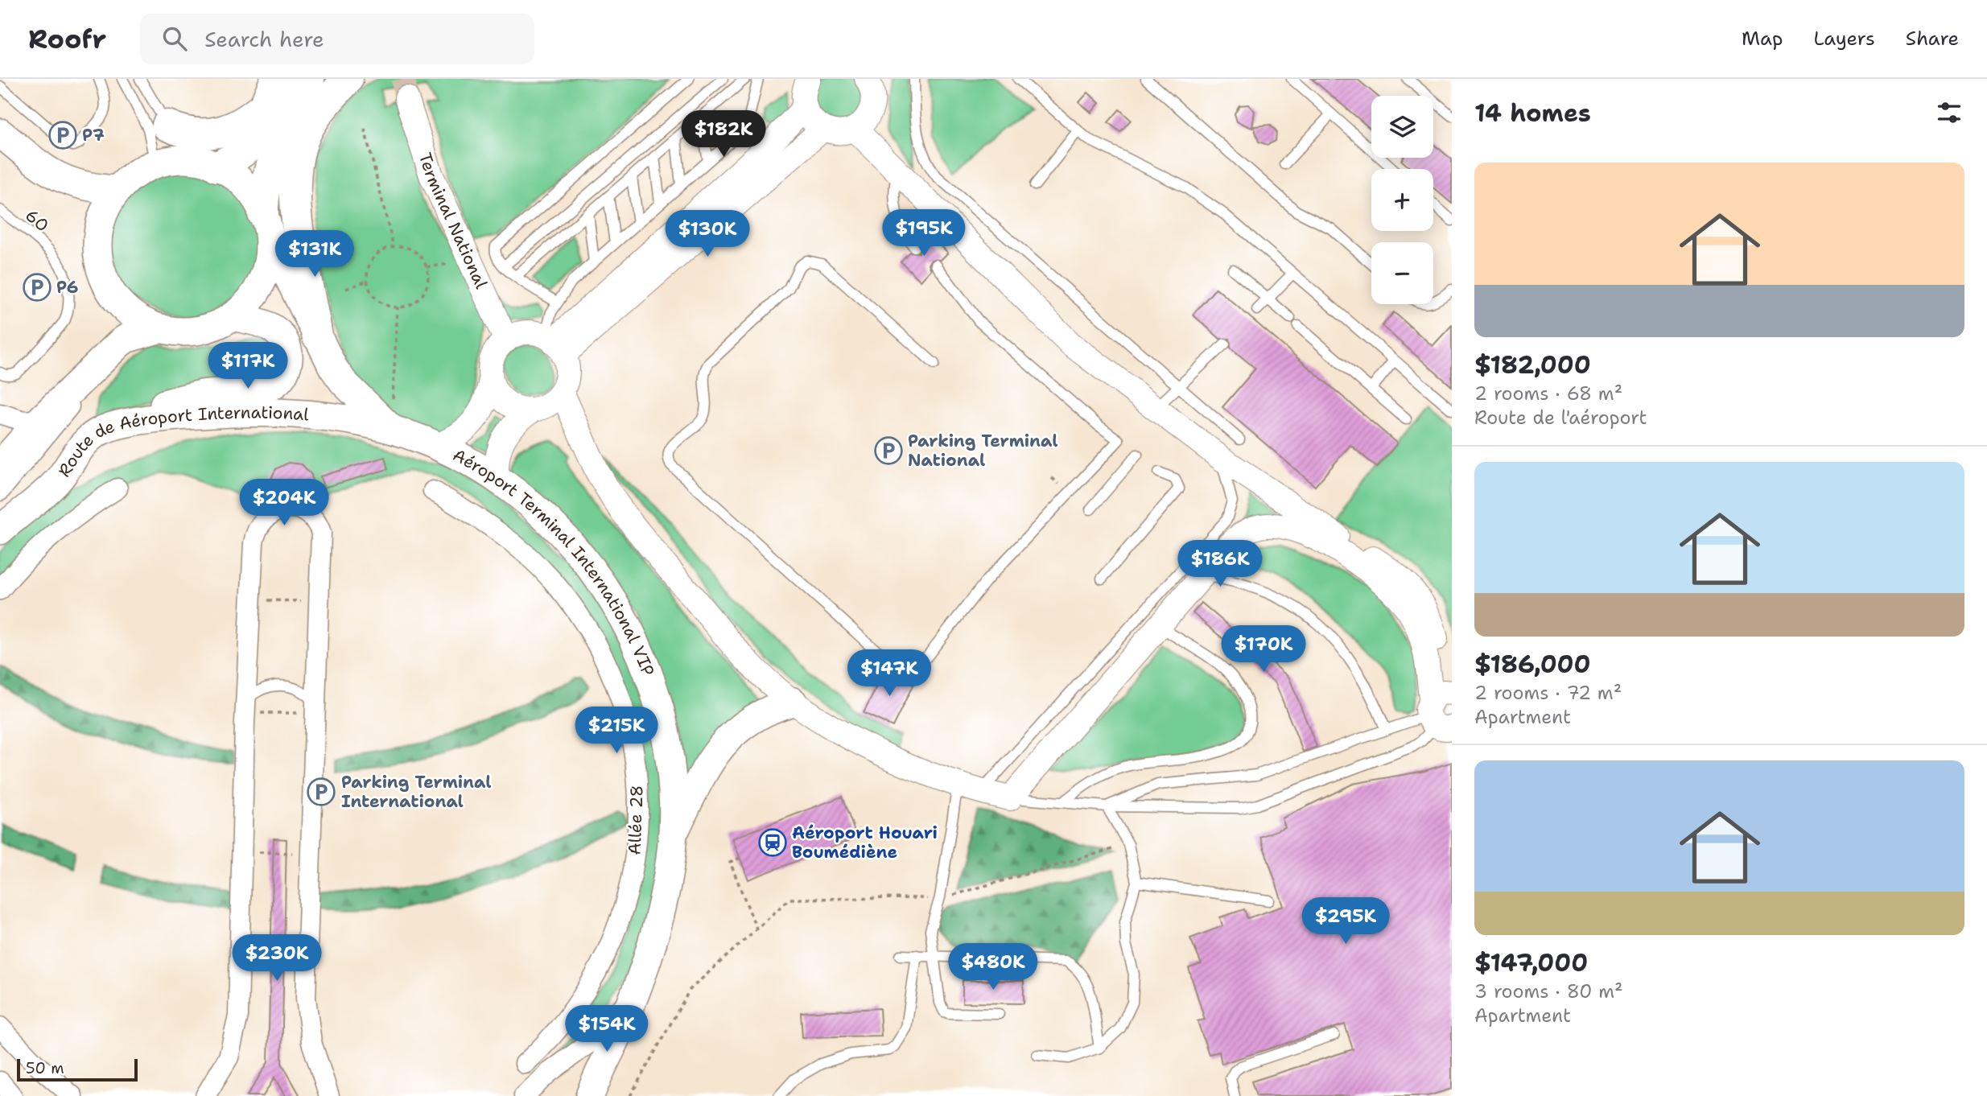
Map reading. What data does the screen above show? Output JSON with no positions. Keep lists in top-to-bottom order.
{
  "streets": {
    "main road": ["Route de Aéroport International", "Aéroport Terminal International VIP"],
    "street": ["Terminal National", "Allée 28"],
    "lane": ["6O"]
  },
  "crossings": [
    ["Route de Aéroport International", "Aéroport Terminal International VIP"]
  ],
  "places": {
    "parking": [
      "P7",
      "P6",
      "Parking Terminal National",
      "Parking Terminal International"
    ],
    "station": ["Aéroport Houari Boumédiène"]
  },
  "scale_bar": "50 m",
  "page": {
    "header": "Roofr",
    "search": "Search here",
    "nav": ["Map", "Layers", "Share"],
    "heading": "14 homes",
    "map_buttons": ["+", "−"],
    "price": [
      "$182K",
      "$195K",
      "$130K",
      "$131K",
      "$117K",
      "$204K",
      "$186K",
      "$170K",
      "$147K",
      "$215K",
      "$295K",
      "$230K",
      "$480K",
      "$154K"
    ],
    "list": [
      {
        "name": "$182,000",
        "note": "2 rooms · 68 m² · Route de l'aéroport"
      },
      {
        "name": "$186,000",
        "note": "2 rooms · 72 m² · Apartment"
      },
      {
        "name": "$147,000",
        "note": "3 rooms · 80 m² · Apartment"
      }
    ],
    "scale": "50 m"
  }
}
